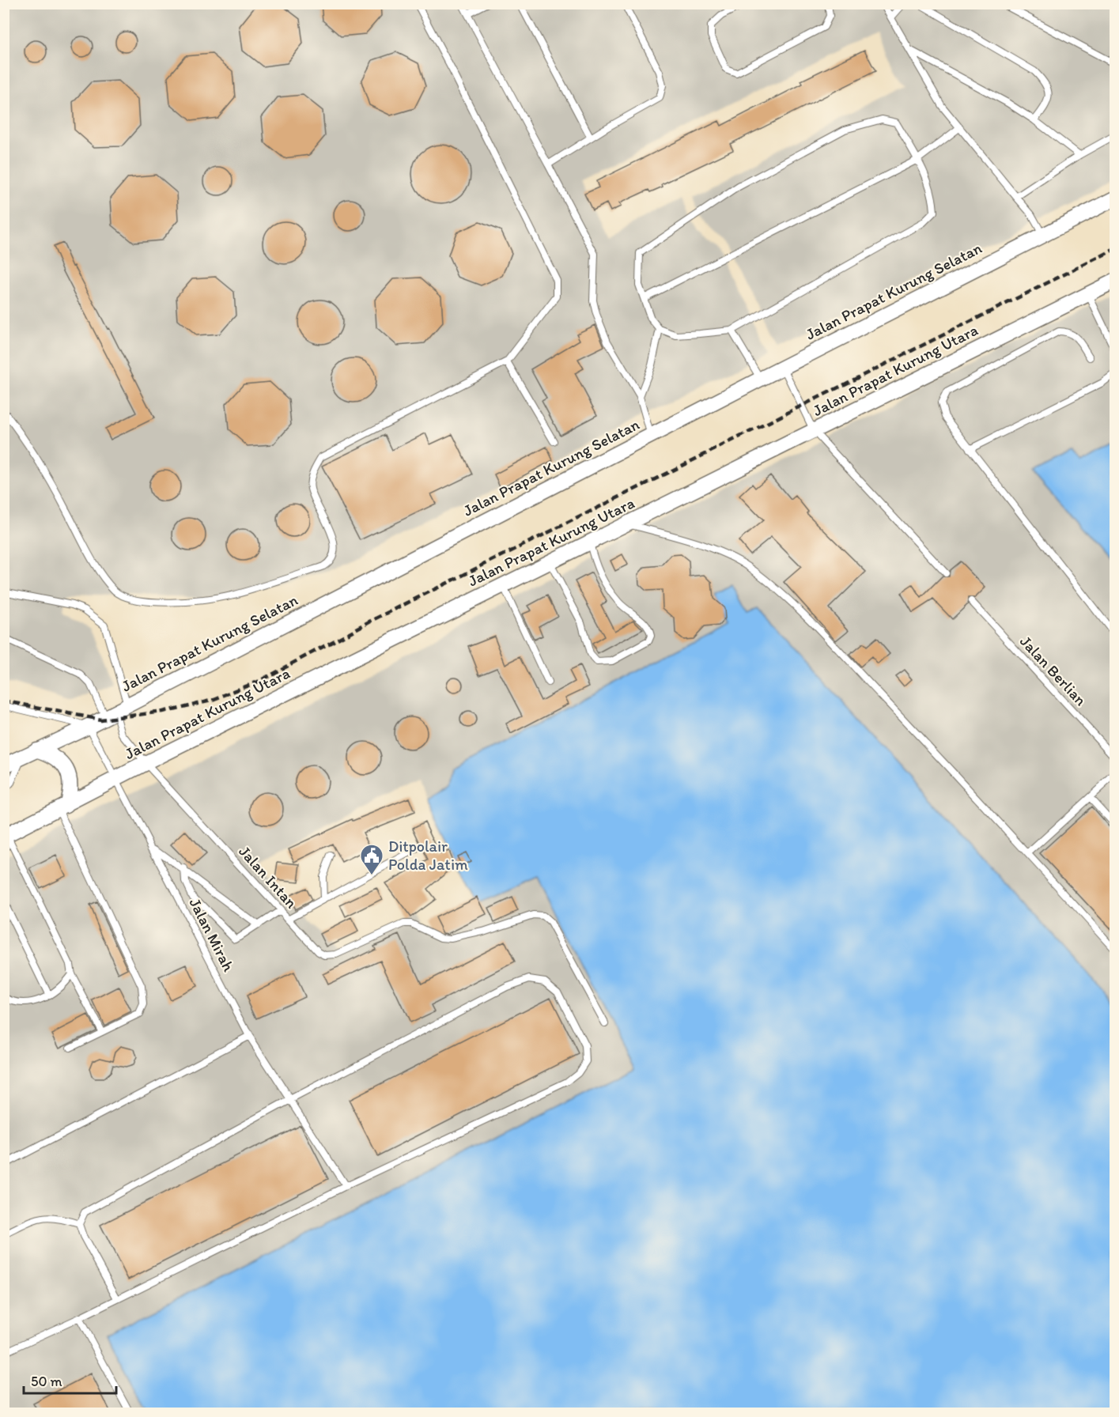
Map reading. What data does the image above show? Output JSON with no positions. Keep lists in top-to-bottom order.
{
  "streets": {
    "street": ["Jalan Prapat Kurung Selatan", "Jalan Prapat Kurung Utara"],
    "lane": ["Jalan Berlian", "Jalan Intan", "Jalan Mirah"]
  },
  "crossings": [
    ["Jalan Prapat Kurung Selatan", "Jalan Intan"],
    ["Jalan Prapat Kurung Selatan", "Jalan Mirah"],
    ["Jalan Prapat Kurung Utara", "Jalan Intan"],
    ["Jalan Prapat Kurung Utara", "Jalan Mirah"]
  ],
  "places": {
    "public building": ["Ditpolair Polda Jatim"]
  },
  "scale_bar": "50 m"
}
